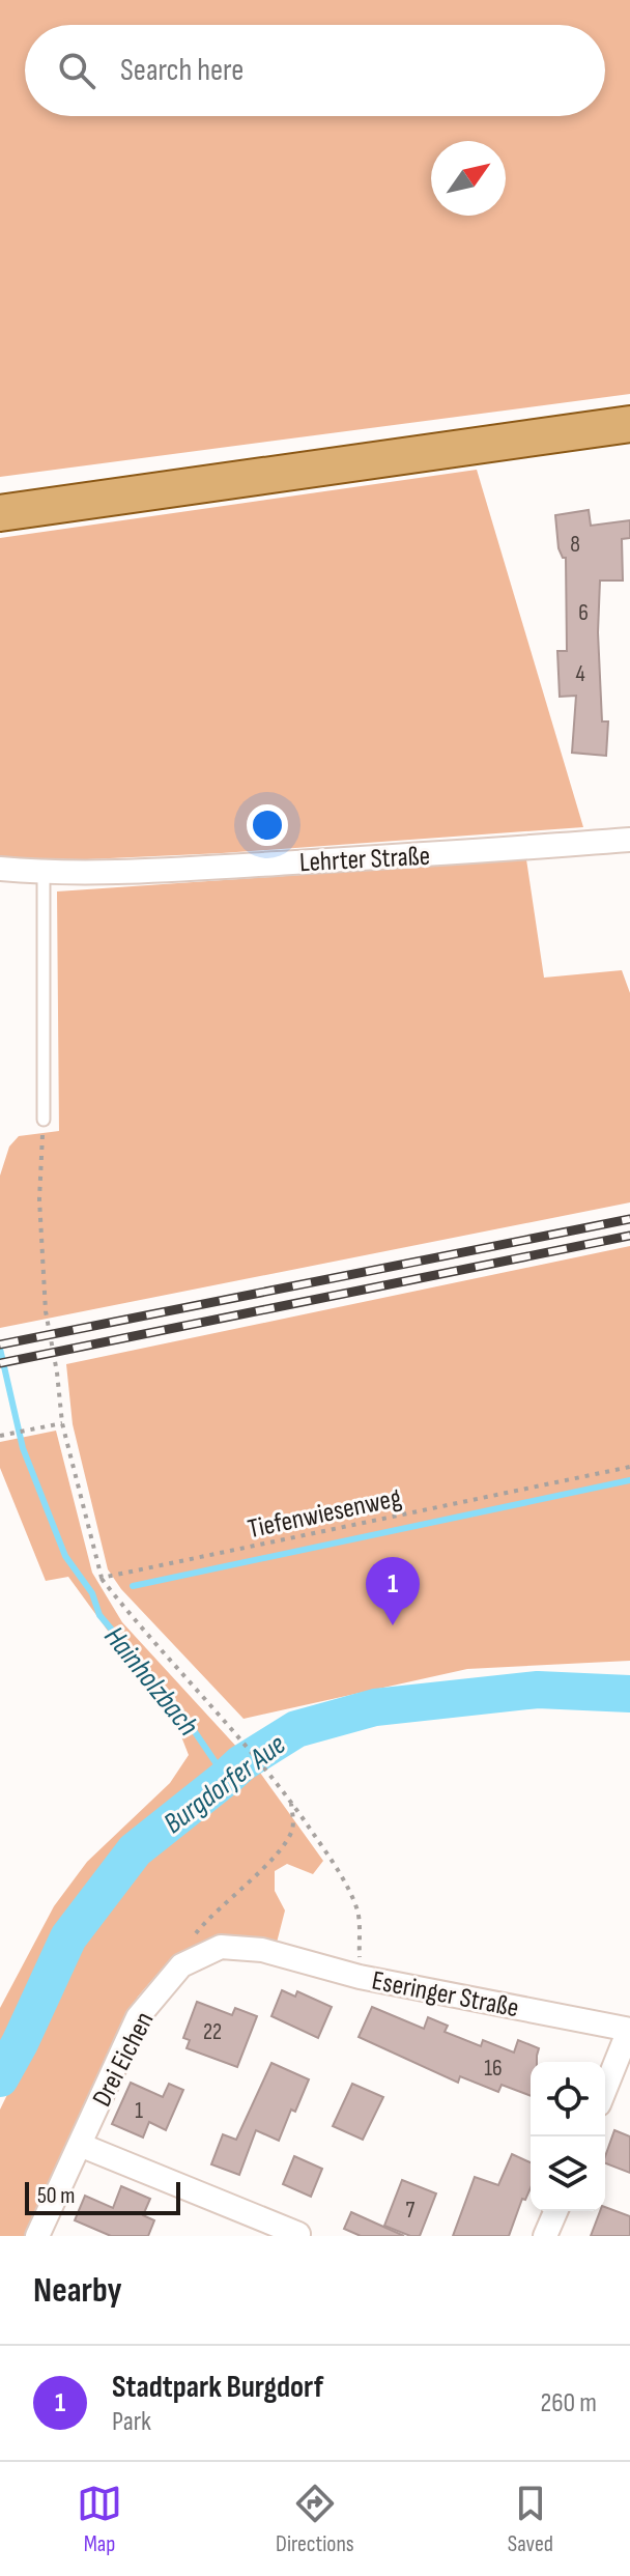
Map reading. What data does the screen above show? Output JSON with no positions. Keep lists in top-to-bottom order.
{
  "streets": {
    "street": ["Lehrter Straße", "Eseringer Straße", "Drei Eichen"],
    "path": ["Tiefenwiesenweg"]
  },
  "crossings": [
    ["Eseringer Straße", "Drei Eichen"]
  ],
  "water": ["Hainholzbach", "Burgdorfer Aue"],
  "house_numbers": [
    "8",
    "6",
    "4",
    "22",
    "16",
    "1",
    "7"
  ],
  "scale_bar": "50 m",
  "north": "top right",
  "page": {
    "search": "Search here",
    "pins": "1",
    "scale": "50 m",
    "heading": "Nearby",
    "list": [
      {
        "mark": "1",
        "name": "Stadtpark Burgdorf",
        "note": "Park",
        "value": "260 m"
      }
    ],
    "nav": ["Map", "Directions", "Saved"]
  }
}
